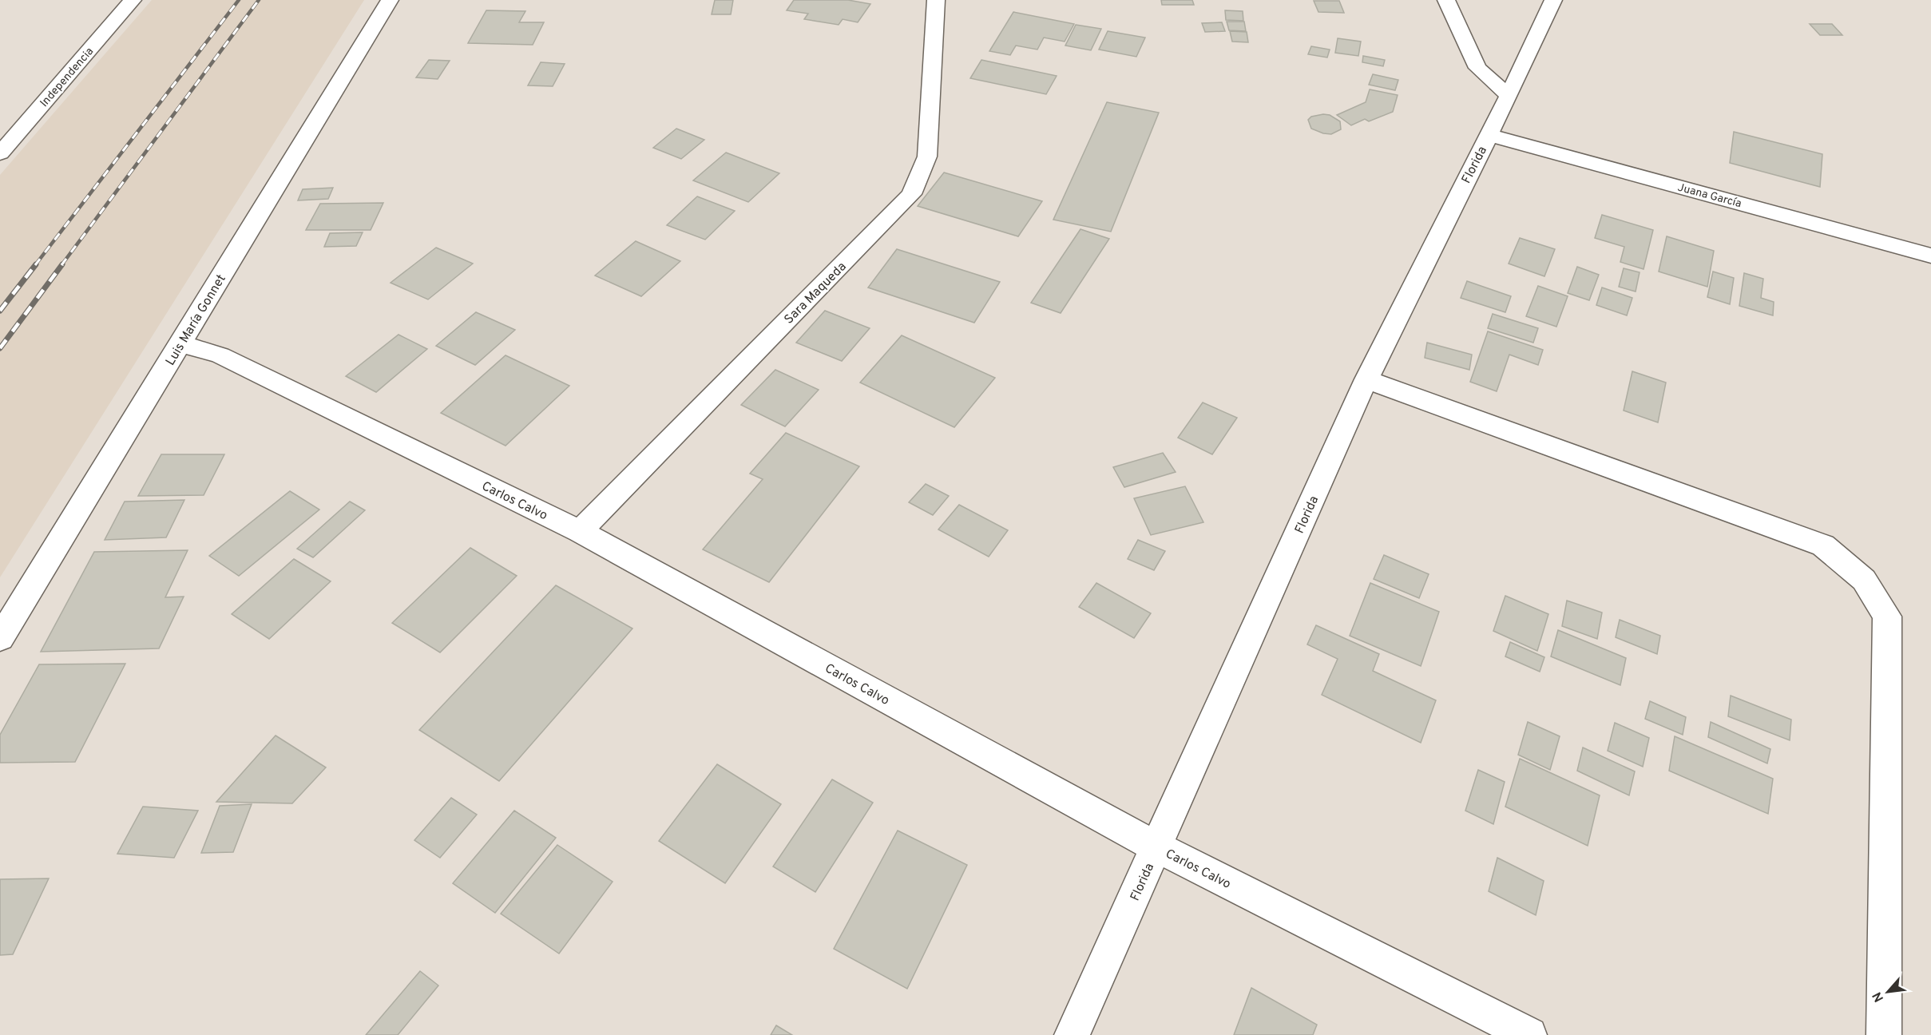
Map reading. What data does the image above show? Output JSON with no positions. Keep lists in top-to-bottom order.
{
  "streets": {
    "street": [
      "Independencia",
      "Florida",
      "Juana García",
      "Sara Maqueda",
      "Luis María Gonnet",
      "Carlos Calvo"
    ]
  },
  "crossings": [
    ["Florida", "Juana García"],
    ["Florida", "Carlos Calvo"],
    ["Sara Maqueda", "Carlos Calvo"],
    ["Luis María Gonnet", "Carlos Calvo"]
  ],
  "north": "bottom left"
}
